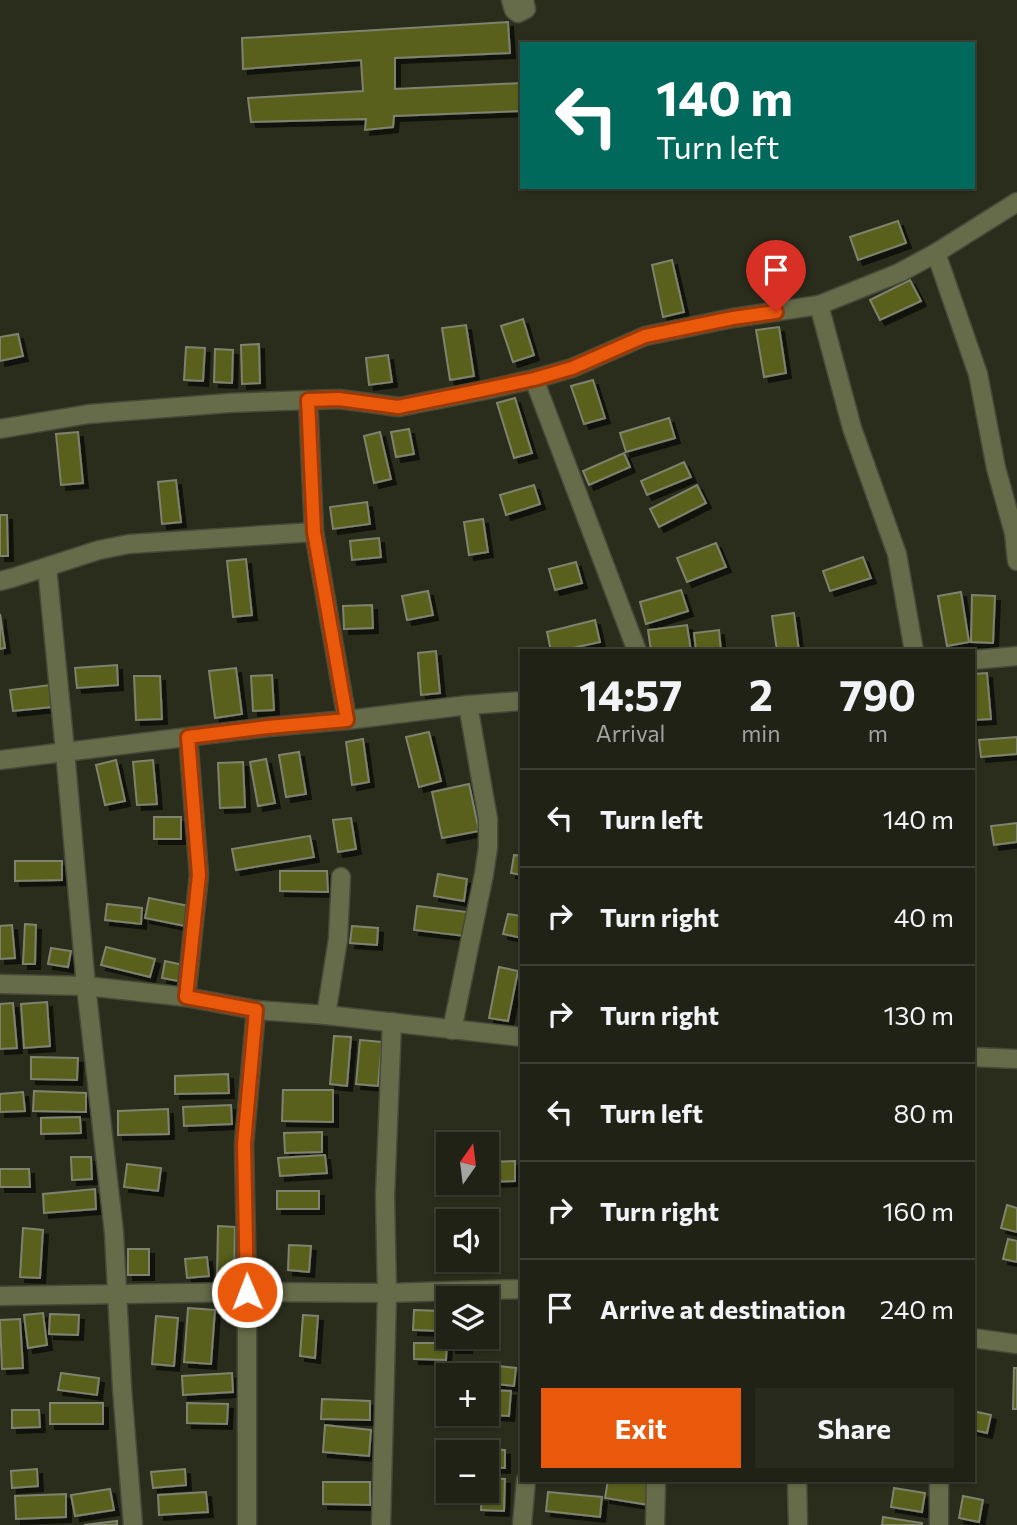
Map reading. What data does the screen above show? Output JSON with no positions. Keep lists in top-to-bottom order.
{
  "north": "top",
  "page": {
    "turn": ["140 m", "Turn left"],
    "eta": [
      "14:57",
      "Arrival",
      "2",
      "min",
      "790",
      "m"
    ],
    "list": [
      {
        "name": "Turn left",
        "value": "140 m"
      },
      {
        "name": "Turn right",
        "value": "40 m"
      },
      {
        "name": "Turn right",
        "value": "130 m"
      },
      {
        "name": "Turn left",
        "value": "80 m"
      },
      {
        "name": "Turn right",
        "value": "160 m"
      },
      {
        "name": "Arrive at destination",
        "value": "240 m"
      }
    ],
    "map_buttons": ["+", "−"],
    "buttons": ["Exit", "Share"]
  }
}
